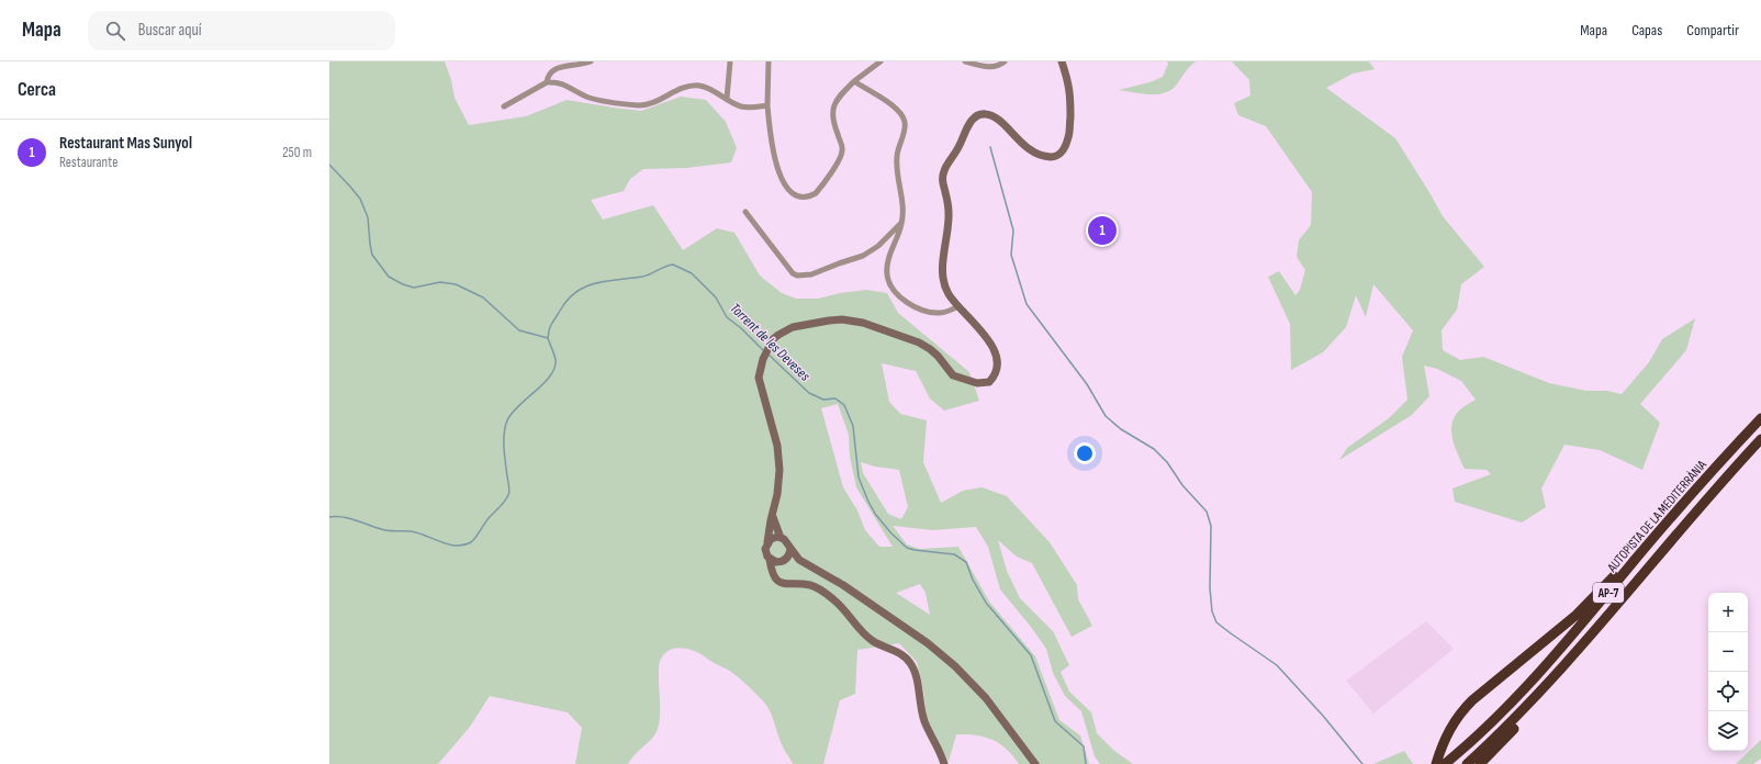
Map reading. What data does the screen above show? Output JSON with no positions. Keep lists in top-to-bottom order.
{
  "streets": {
    "highway": ["AUTOPISTA DE LA MEDITERRÀNIA", "AP-7"]
  },
  "water": ["Torrent de les Deveses"],
  "page": {
    "header": "Mapa",
    "search": "Buscar aquí",
    "nav": ["Mapa", "Capas", "Compartir"],
    "heading": "Cerca",
    "list": [
      {
        "mark": "1",
        "name": "Restaurant Mas Sunyol",
        "note": "Restaurante",
        "value": "250 m"
      }
    ],
    "pins": "1",
    "map_buttons": ["+", "−"]
  }
}
